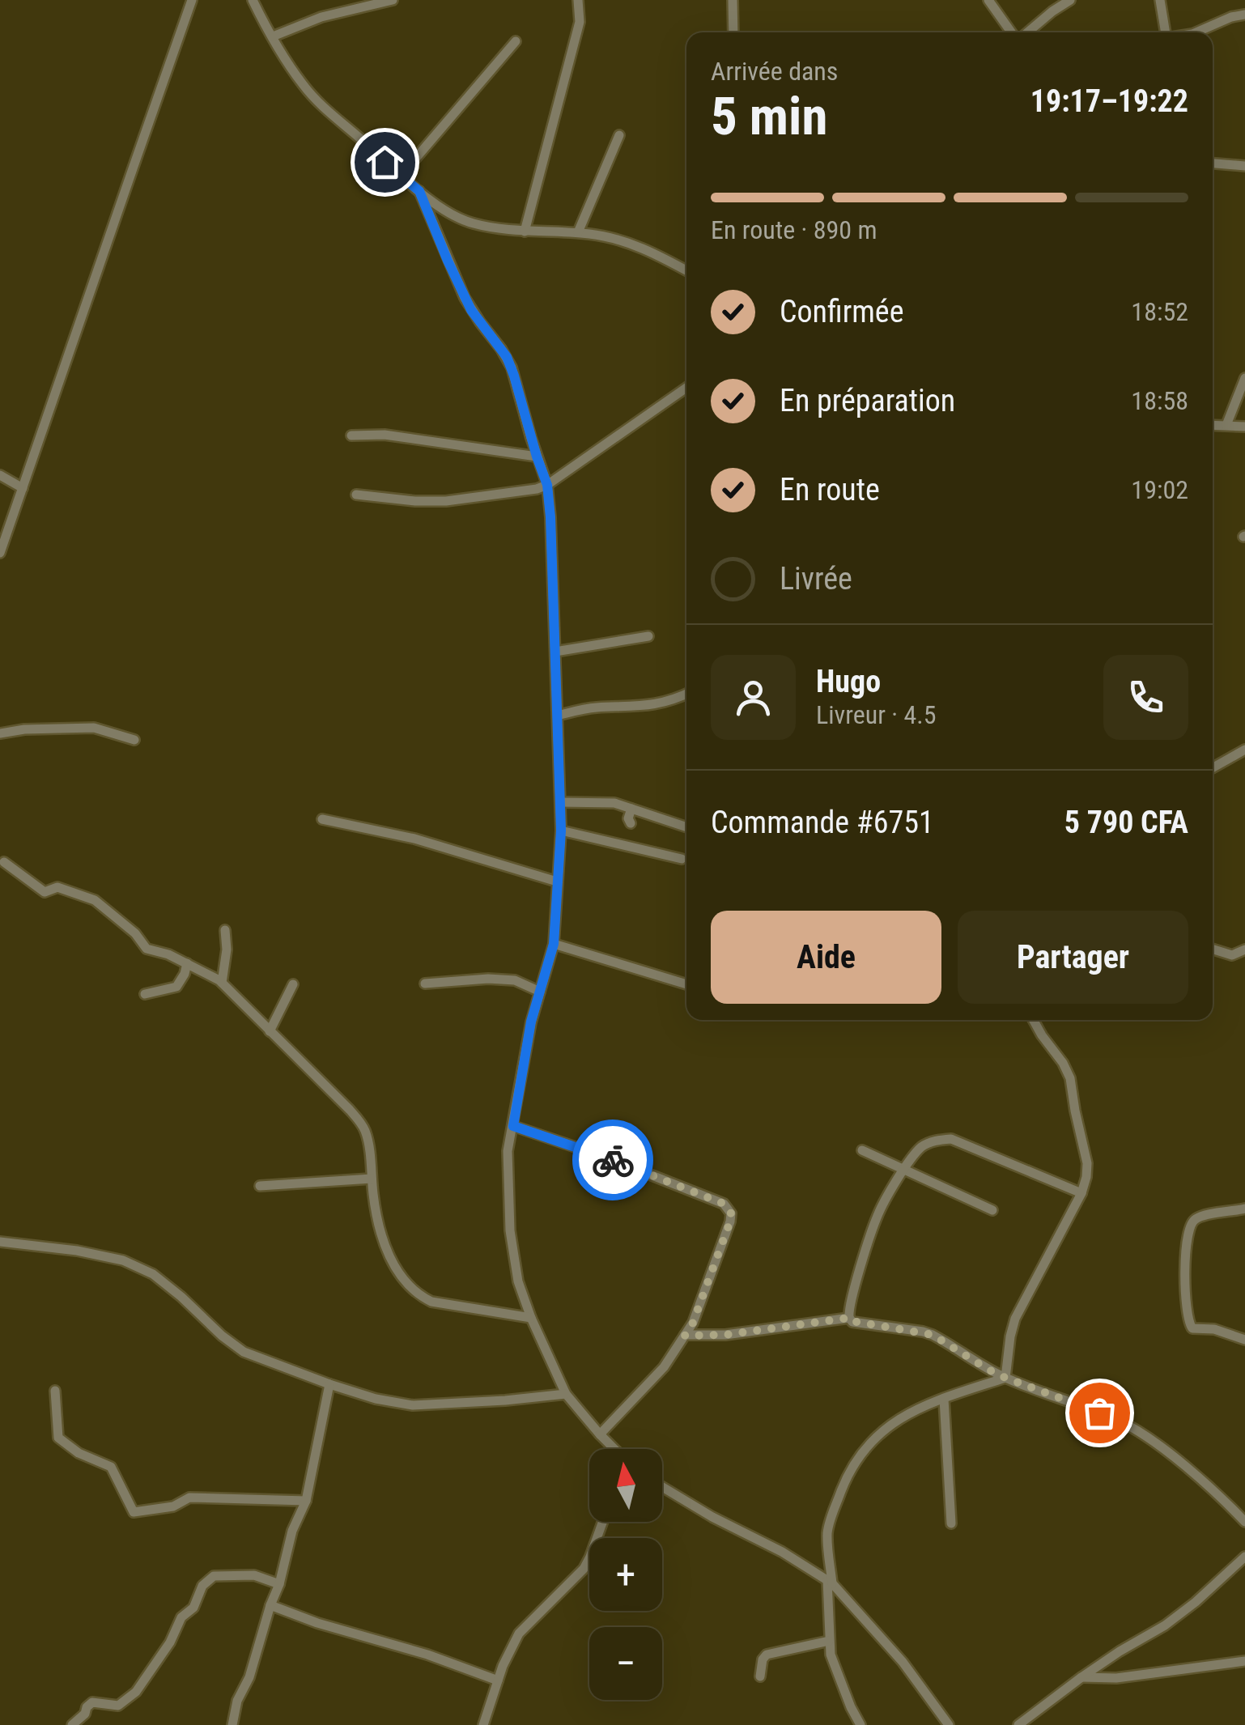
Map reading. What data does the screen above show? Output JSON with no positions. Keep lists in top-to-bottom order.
{
  "north": "top",
  "page": {
    "heading": ["5 min", "Arrivée dans", "19:17–19:22"],
    "panel": [
      "Hugo",
      "Livreur · 4.5",
      "Commande #6751",
      "5 790 CFA"
    ],
    "bar": "En route · 890 m",
    "list": [
      ["Confirmée", "18:52"],
      ["En préparation", "18:58"],
      ["En route", "19:02"],
      "Livrée"
    ],
    "buttons": ["Aide", "Partager"],
    "map_buttons": ["+", "−"]
  }
}
